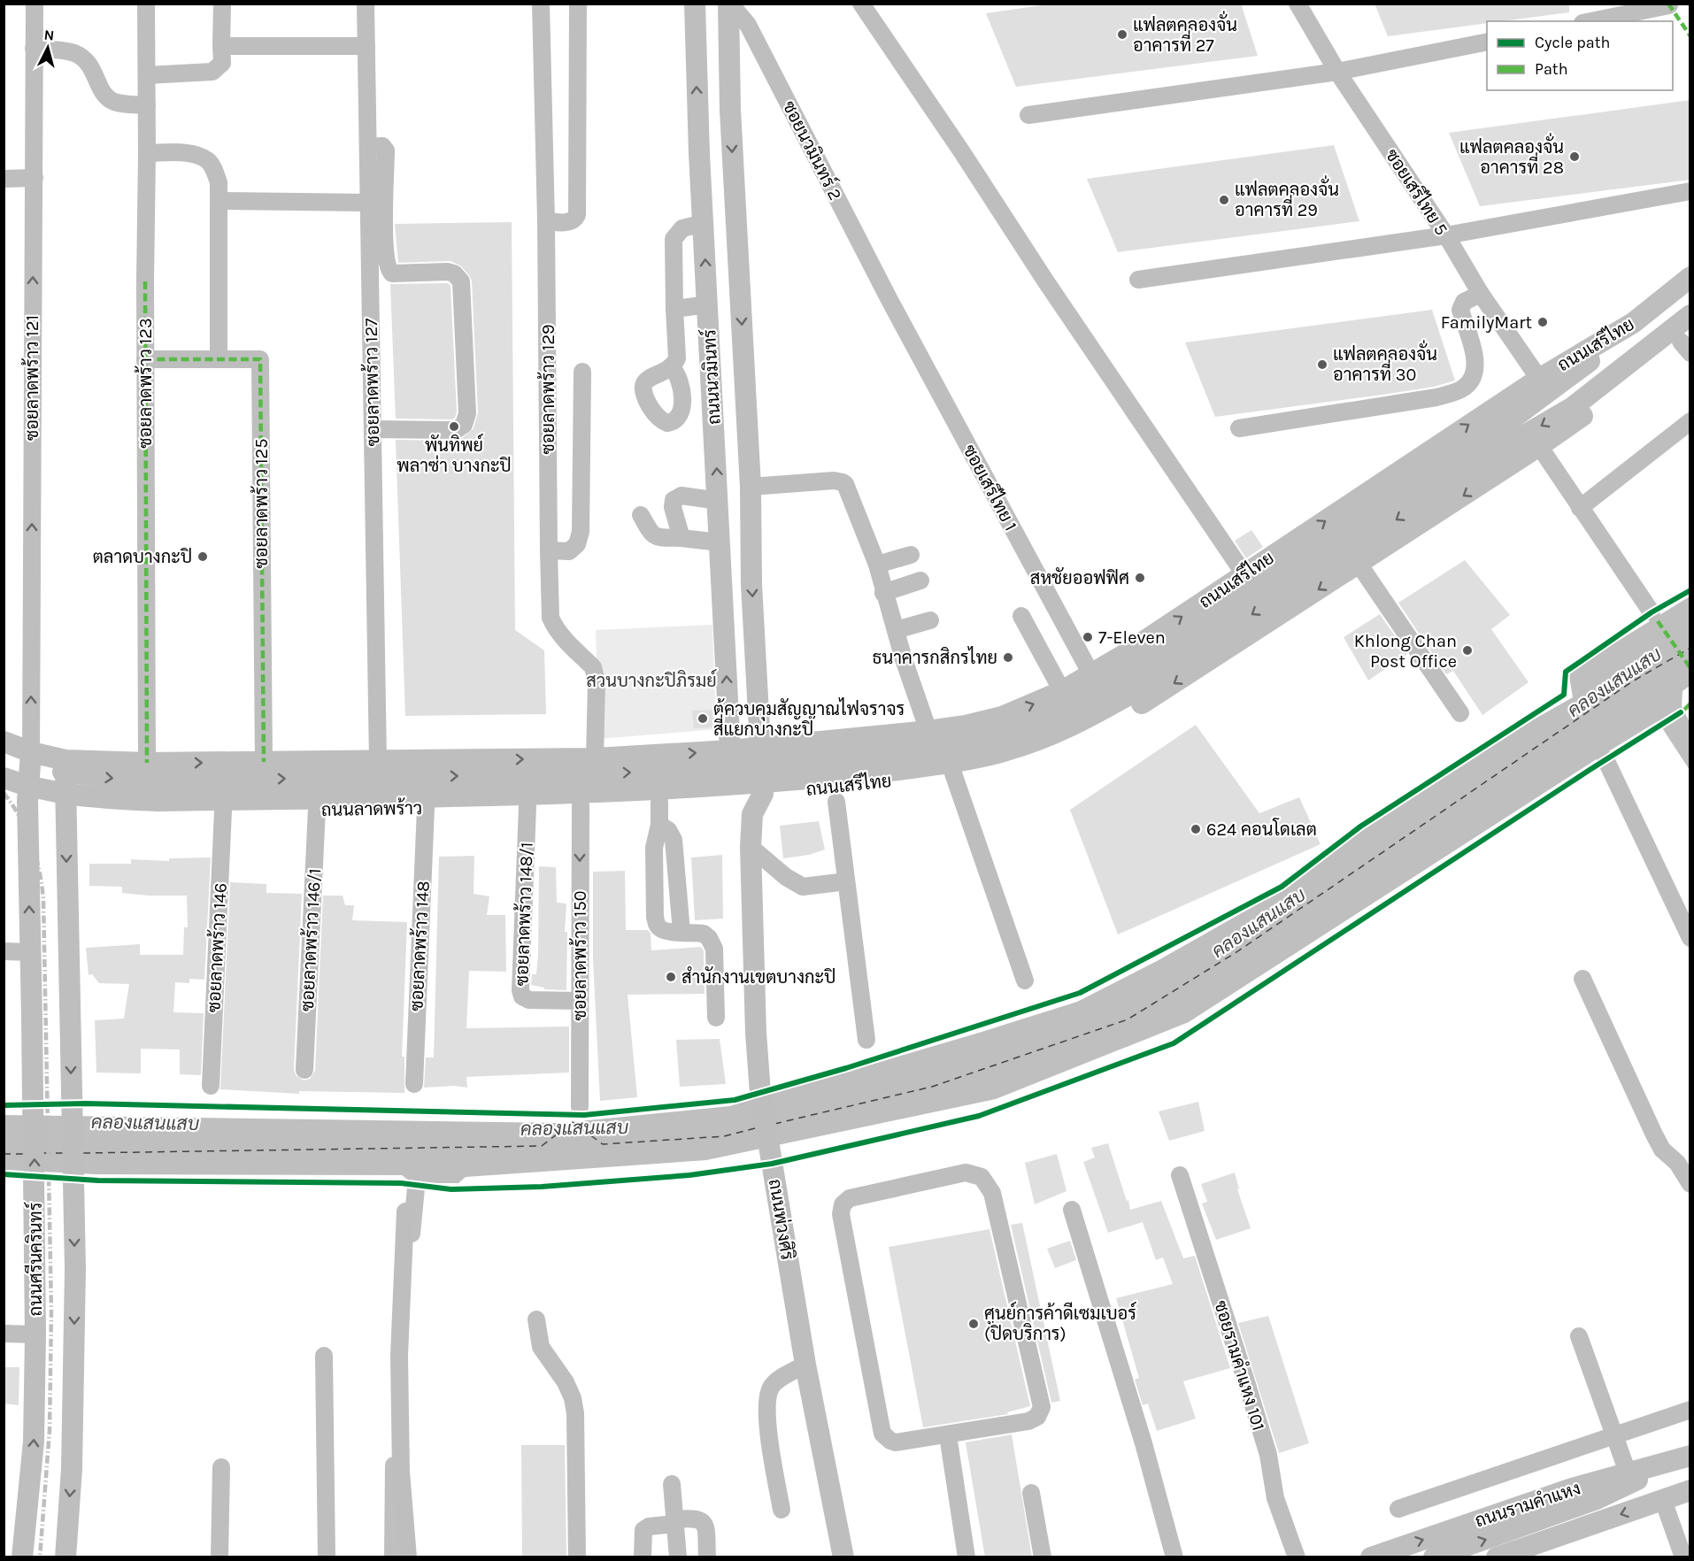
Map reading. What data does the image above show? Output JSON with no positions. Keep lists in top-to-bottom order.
{
  "streets": {
    "main road": [
      "ถนนเสรีไทย",
      "ถนนนวมินทร์",
      "ถนนลาดพร้าว",
      "ถนนพ่วงศิริ",
      "ถนนศรีนครินทร์",
      "ถนนรามคำแหง"
    ],
    "street": [
      "ซอยนวมินทร์ 2",
      "ซอยเสรีไทย 5",
      "ซอยลาดพร้าว 121",
      "ซอยลาดพร้าว 127",
      "ซอยลาดพร้าว 123",
      "ซอยลาดพร้าว 129",
      "ซอยเสรีไทย 1",
      "ซอยลาดพร้าว 125",
      "ซอยลาดพร้าว 148/1",
      "ซอยลาดพร้าว 146/1",
      "ซอยลาดพร้าว 148",
      "ซอยลาดพร้าว 146",
      "ซอยลาดพร้าว 150",
      "ซอยรามคำแหง 101"
    ]
  },
  "crossings": [
    ["ซอยนวมินทร์ 2", "ถนนนวมินทร์"],
    ["ซอยนวมินทร์ 2", "ซอยเสรีไทย 1"],
    ["ซอยเสรีไทย 5", "ถนนเสรีไทย"],
    ["ถนนเสรีไทย", "ถนนนวมินทร์"],
    ["ถนนเสรีไทย", "ซอยเสรีไทย 1"],
    ["ถนนเสรีไทย", "ถนนลาดพร้าว"],
    ["ถนนเสรีไทย", "ถนนพ่วงศิริ"],
    ["ซอยลาดพร้าว 121", "ถนนศรีนครินทร์"],
    ["ซอยลาดพร้าว 123", "ซอยลาดพร้าว 125"],
    ["ถนนลาดพร้าว", "ซอยลาดพร้าว 148/1"],
    ["ถนนลาดพร้าว", "ซอยลาดพร้าว 146/1"],
    ["ถนนลาดพร้าว", "ซอยลาดพร้าว 148"],
    ["ถนนลาดพร้าว", "ซอยลาดพร้าว 146"],
    ["ถนนลาดพร้าว", "ซอยลาดพร้าว 150"],
    ["ถนนลาดพร้าว", "ถนนศรีนครินทร์"],
    ["ซอยลาดพร้าว 148/1", "ซอยลาดพร้าว 150"]
  ],
  "one_way": ["ซอยลาดพร้าว 121"],
  "water": ["คลองแสนแสบ"],
  "parks": ["สวนบางกะปิภิรมย์"],
  "places": [
    "แฟลตคลองจั่น อาคารที่ 27",
    "แฟลตคลองจั่น อาคารที่ 28",
    "แฟลตคลองจั่น อาคารที่ 29",
    "FamilyMart",
    "แฟลตคลองจั่น อาคารที่ 30",
    "พันทิพย์ พลาซ่า บางกะปิ",
    "ตลาดบางกะปิ",
    "สหชัยออฟฟิศ",
    "7-Eleven",
    "Khlong Chan Post Office",
    "ธนาคารกสิกรไทย",
    "ตู้ควบคุมสัญญาณไฟจราจร สี่แยกบางกะปิ",
    "624 คอนโดเลต",
    "สำนักงานเขตบางกะปิ",
    "ศูนย์การค้าดีเซมเบอร์ (ปิดบริการ)"
  ],
  "legend": ["Cycle path", "Path"],
  "north": "top"
}
